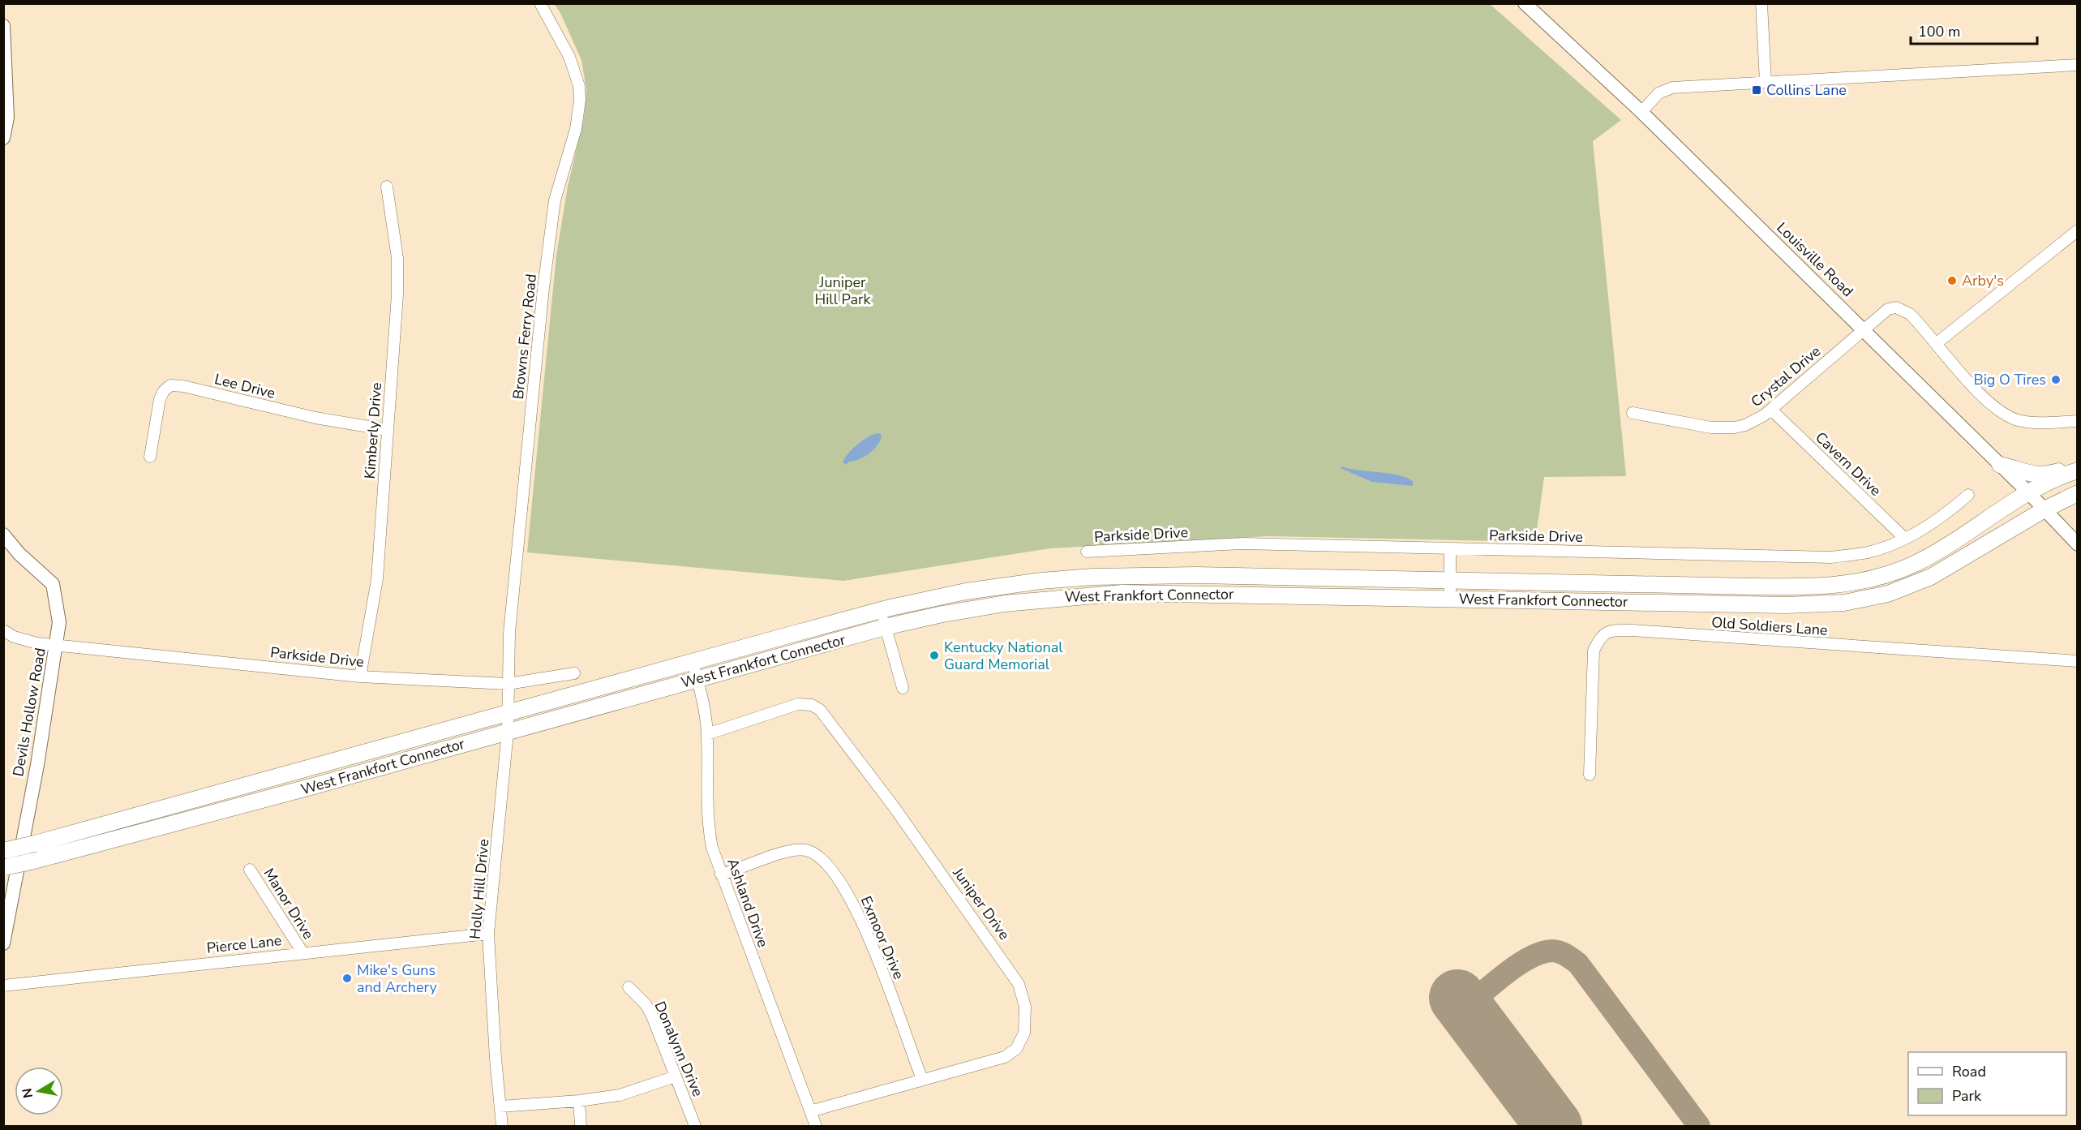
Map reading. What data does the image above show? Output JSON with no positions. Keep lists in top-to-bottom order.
{
  "streets": {
    "highway": ["West Frankfort Connector"],
    "main road": ["Louisville Road", "Devils Hollow Road"],
    "street": [
      "Browns Ferry Road",
      "Crystal Drive",
      "Lee Drive",
      "Kimberly Drive",
      "Cavern Drive",
      "Parkside Drive",
      "Old Soldiers Lane",
      "Holly Hill Drive",
      "Ashland Drive",
      "Manor Drive",
      "Juniper Drive",
      "Exmoor Drive",
      "Pierce Lane",
      "Donalynn Drive"
    ]
  },
  "crossings": [
    ["Louisville Road", "Crystal Drive"],
    ["Louisville Road", "West Frankfort Connector"],
    ["Browns Ferry Road", "Parkside Drive"],
    ["Browns Ferry Road", "Holly Hill Drive"],
    ["Crystal Drive", "Cavern Drive"],
    ["Lee Drive", "Kimberly Drive"],
    ["Kimberly Drive", "Parkside Drive"],
    ["Cavern Drive", "Parkside Drive"],
    ["Parkside Drive", "Devils Hollow Road"],
    ["Parkside Drive", "Holly Hill Drive"],
    ["West Frankfort Connector", "Holly Hill Drive"],
    ["West Frankfort Connector", "Ashland Drive"],
    ["Holly Hill Drive", "Pierce Lane"],
    ["Ashland Drive", "Juniper Drive"],
    ["Ashland Drive", "Exmoor Drive"],
    ["Manor Drive", "Pierce Lane"],
    ["Juniper Drive", "Exmoor Drive"]
  ],
  "parks": ["Juniper Hill Park"],
  "places": {
    "transit": ["Collins Lane"],
    "other": [
      "Arby's",
      "Big O Tires",
      "Kentucky National Guard Memorial",
      "Mike's Guns and Archery"
    ]
  },
  "legend": ["Road", "Park"],
  "scale_bar": "100 m",
  "north": "left"
}
